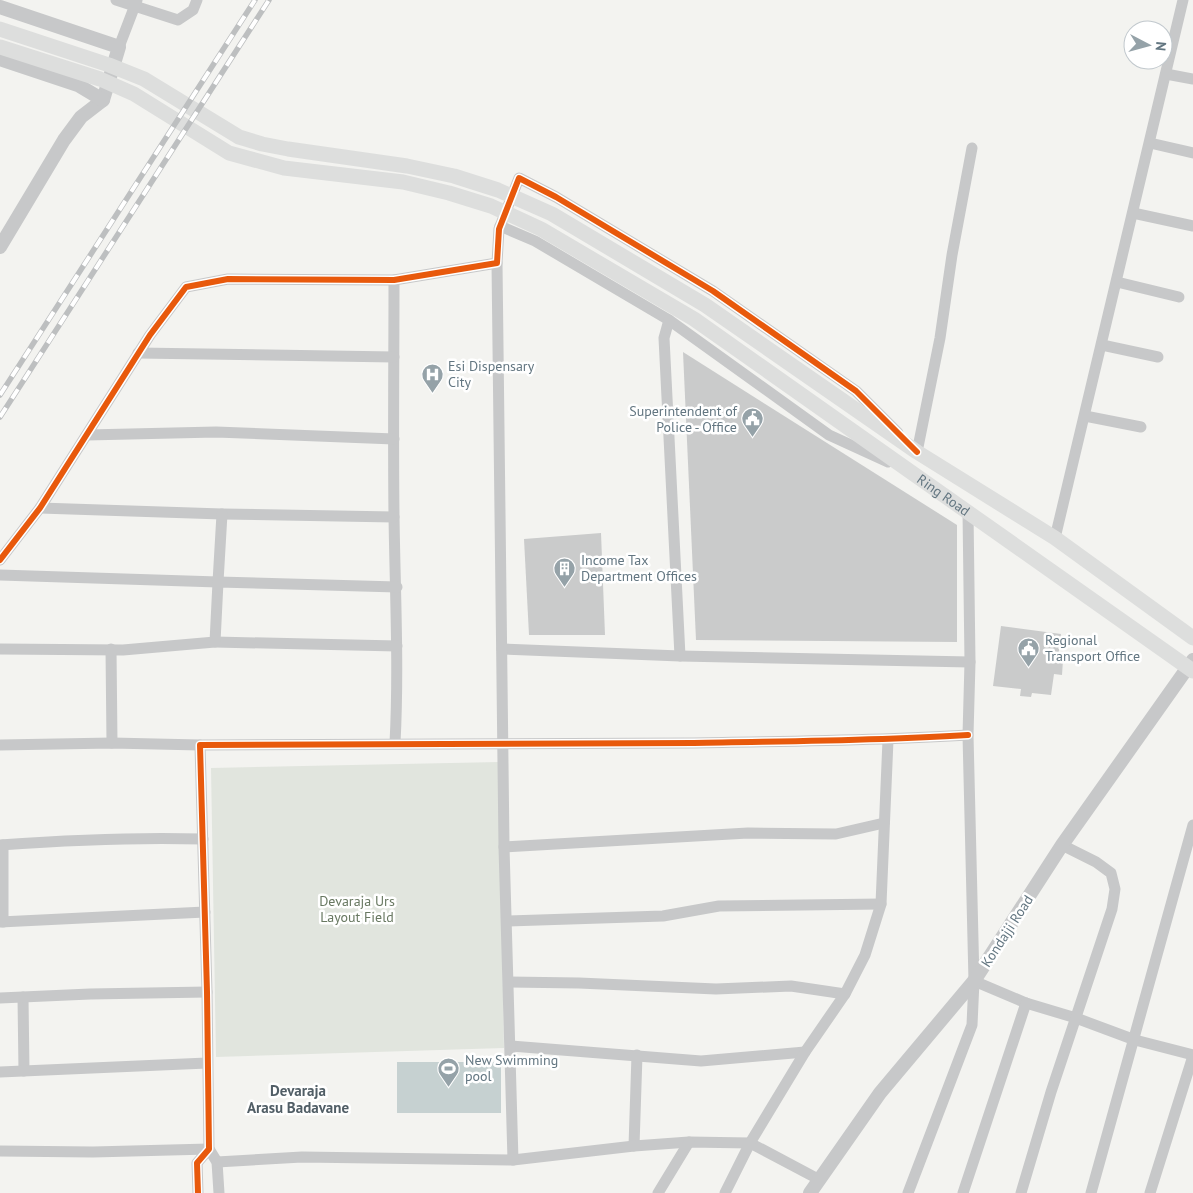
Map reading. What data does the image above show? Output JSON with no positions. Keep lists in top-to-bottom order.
{
  "streets": {
    "main road": ["Ring Road"],
    "street": ["Kondajji Road"]
  },
  "crossings": [
    ["Ring Road", "Kondajji Road"]
  ],
  "districts": ["Devaraja Arasu Badavane"],
  "parks": ["Devaraja Urs Layout Field"],
  "places": {
    "hospital": ["Esi Dispensary City"],
    "public building": ["Superintendent of Police - Office", "Regional Transport Office"],
    "building": ["Income Tax Department Offices"],
    "sports": ["New Swimming pool"]
  },
  "north": "right"
}
